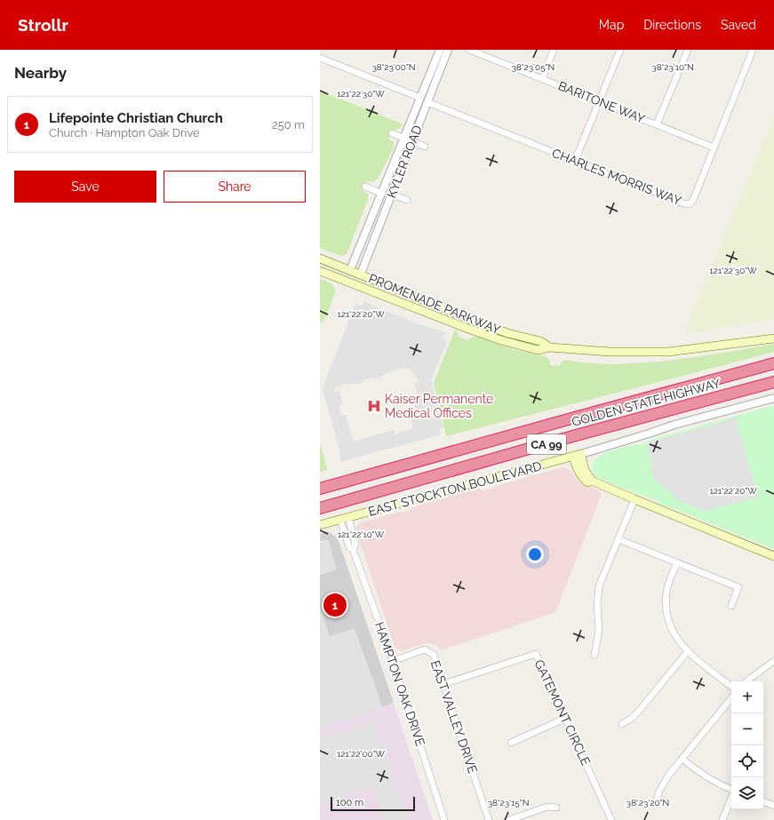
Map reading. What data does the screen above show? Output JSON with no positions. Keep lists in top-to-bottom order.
{
  "streets": {
    "highway": ["GOLDEN STATE HIGHWAY", "CA 99"],
    "main road": ["PROMENADE PARKWAY", "EAST STOCKTON BOULEVARD"],
    "street": [
      "BARITONE WAY",
      "KYLER ROAD",
      "CHARLES MORRIS WAY",
      "HAMPTON OAK DRIVE",
      "GATEMONT CIRCLE",
      "EAST VALLEY DRIVE"
    ]
  },
  "crossings": [
    ["BARITONE WAY", "CHARLES MORRIS WAY"],
    ["KYLER ROAD", "CHARLES MORRIS WAY"],
    ["KYLER ROAD", "PROMENADE PARKWAY"],
    ["EAST STOCKTON BOULEVARD", "HAMPTON OAK DRIVE"],
    ["HAMPTON OAK DRIVE", "EAST VALLEY DRIVE"],
    ["GATEMONT CIRCLE", "EAST VALLEY DRIVE"]
  ],
  "places": {
    "hospital": ["Kaiser Permanente Medical Offices"]
  },
  "scale_bar": "100 m",
  "page": {
    "header": "Strollr",
    "nav": ["Map", "Directions", "Saved"],
    "heading": "Nearby",
    "list": [
      {
        "mark": "1",
        "name": "Lifepointe Christian Church",
        "note": "Church · Hampton Oak Drive",
        "value": "250 m"
      }
    ],
    "buttons": ["Save", "Share"],
    "pins": "1",
    "map_buttons": ["+", "−"],
    "scale": "100 m"
  },
  "coordinates": [
    "38°23'00\"N",
    "38°23'05\"N",
    "38°23'10\"N",
    "121°22'30\"W",
    "121°22'20\"W",
    "121°22'10\"W",
    "121°22'00\"W",
    "38°23'15\"N",
    "38°23'20\"N"
  ]
}
